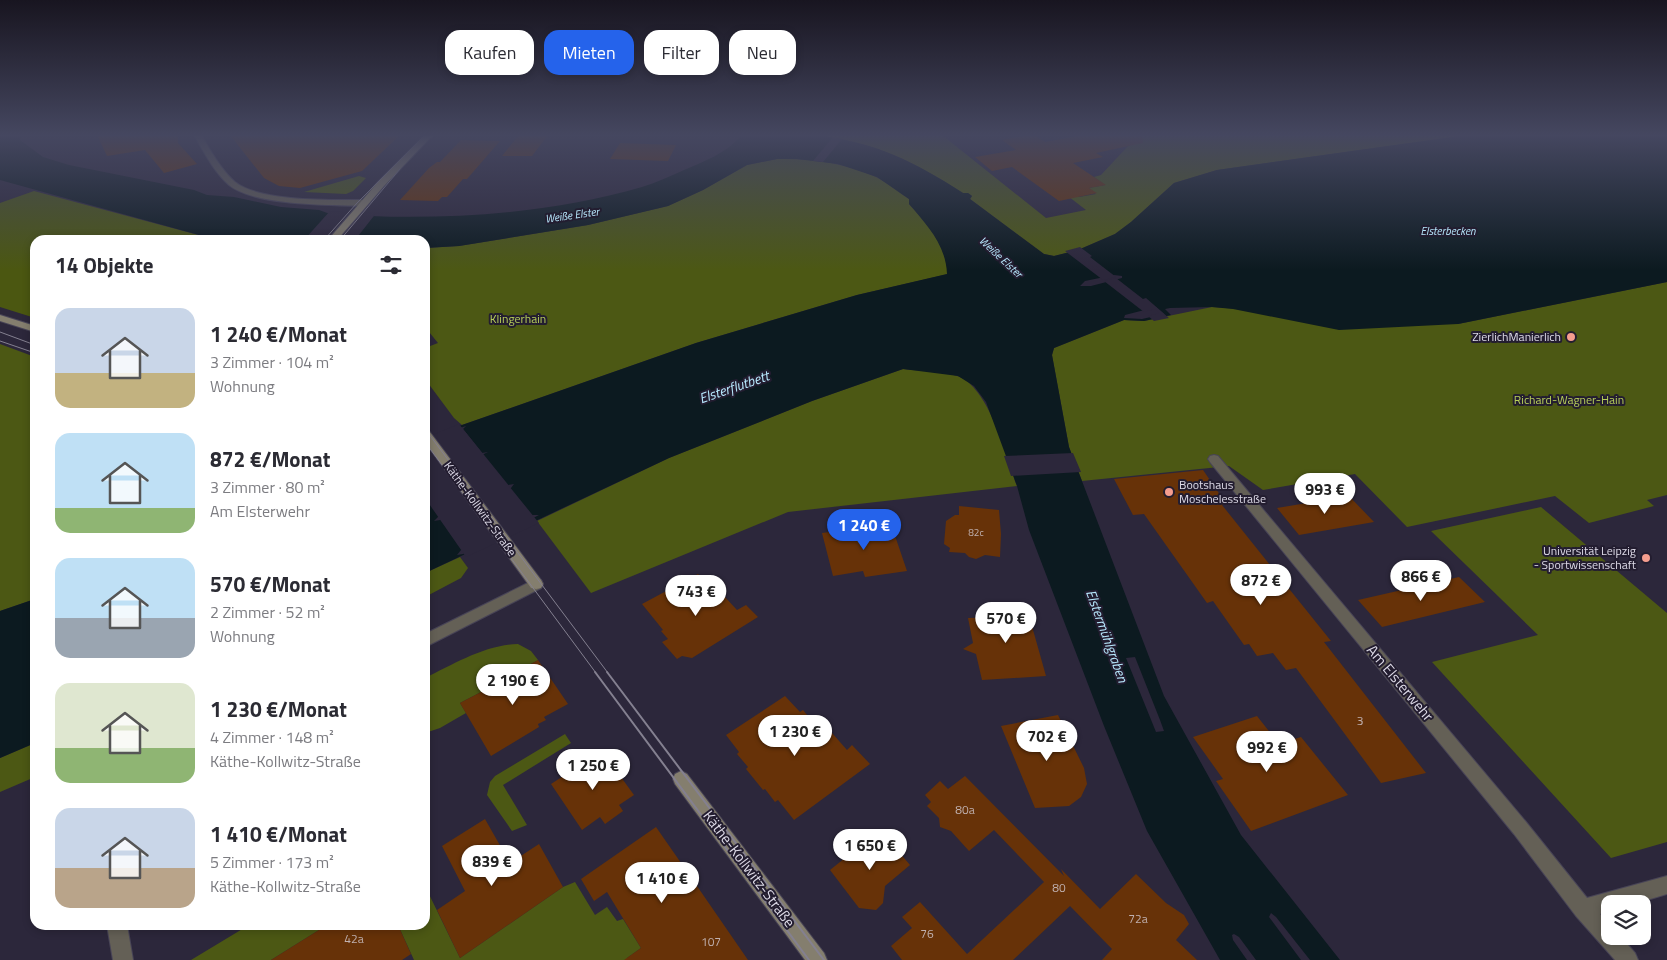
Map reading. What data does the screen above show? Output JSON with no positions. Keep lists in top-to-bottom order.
{
  "streets": {
    "main road": ["Käthe-Kollwitz-Straße"],
    "street": ["Am Elsterwehr"]
  },
  "water": [
    "Weiße Elster",
    "Elsterbecken",
    "Elsterflutbett",
    "Elstermühlgraben"
  ],
  "parks": ["Klingerhain", "Richard-Wagner-Hain"],
  "places": ["ZierlichManierlich", "Bootshaus Moschelesstraße", "Universität Leipzig - Sportwissenschaft"],
  "house_numbers": [
    "82c",
    "3",
    "80a",
    "80",
    "72a",
    "76",
    "42a",
    "107"
  ],
  "page": {
    "chip": [
      "Kaufen",
      "Mieten",
      "Filter",
      "Neu"
    ],
    "heading": "14 Objekte",
    "list": [
      {
        "name": "1 240 €/Monat",
        "note": "3 Zimmer · 104 m² · Wohnung"
      },
      {
        "name": "872 €/Monat",
        "note": "3 Zimmer · 80 m² · Am Elsterwehr"
      },
      {
        "name": "570 €/Monat",
        "note": "2 Zimmer · 52 m² · Wohnung"
      },
      {
        "name": "1 230 €/Monat",
        "note": "4 Zimmer · 148 m² · Käthe-Kollwitz-Straße"
      },
      {
        "name": "1 410 €/Monat",
        "note": "5 Zimmer · 173 m² · Käthe-Kollwitz-Straße"
      }
    ],
    "price": [
      "993 €",
      "1 240 €",
      "866 €",
      "872 €",
      "743 €",
      "570 €",
      "2 190 €",
      "1 230 €",
      "702 €",
      "992 €",
      "1 250 €",
      "1 650 €",
      "839 €",
      "1 410 €"
    ]
  }
}
